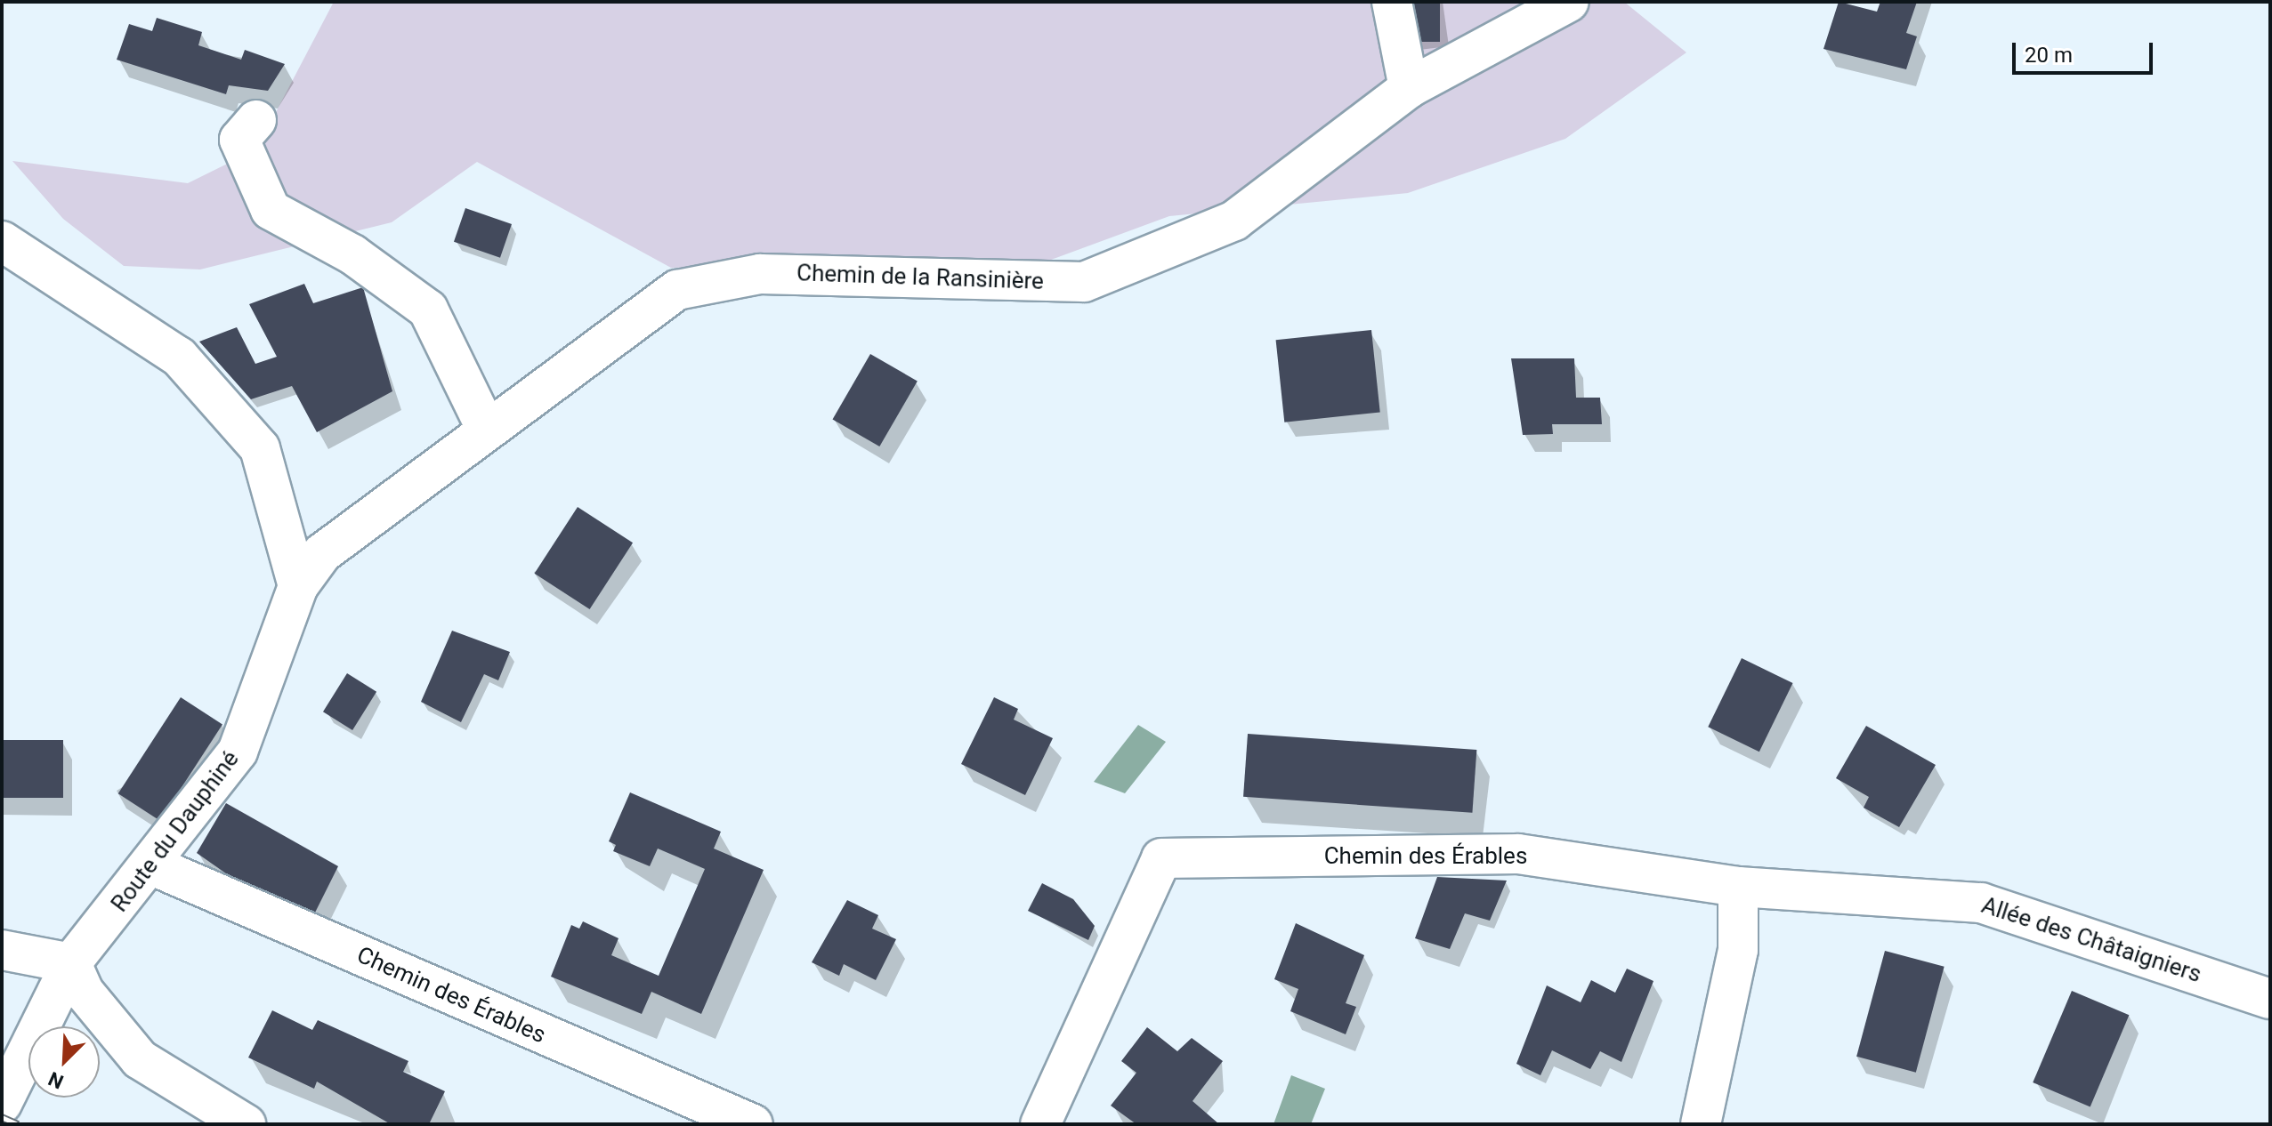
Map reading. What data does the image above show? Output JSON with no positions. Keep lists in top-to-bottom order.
{
  "streets": {
    "street": [
      "Chemin de la Ransinière",
      "Route du Dauphiné",
      "Chemin des Érables",
      "Allée des Châtaigniers"
    ]
  },
  "crossings": [
    ["Chemin de la Ransinière", "Route du Dauphiné"],
    ["Route du Dauphiné", "Chemin des Érables"],
    ["Chemin des Érables", "Allée des Châtaigniers"]
  ],
  "scale_bar": "20 m",
  "north": "bottom left"
}
